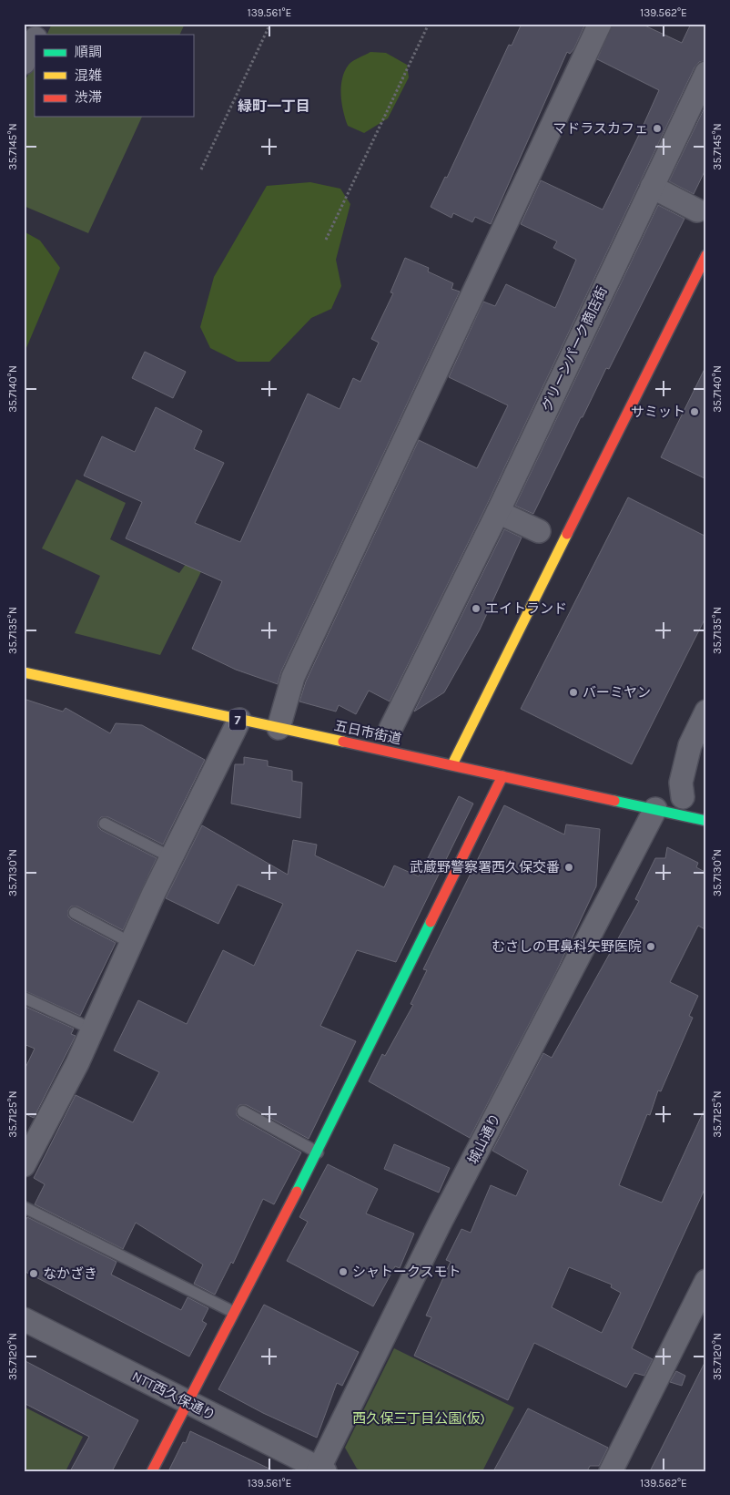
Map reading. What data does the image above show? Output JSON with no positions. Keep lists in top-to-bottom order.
{
  "streets": {
    "street": [
      "グリーンパーク商店街",
      "7",
      "五日市街道",
      "城山通り",
      "NTT西久保通り"
    ]
  },
  "crossings": [
    ["五日市街道", "城山通り"],
    ["城山通り", "NTT西久保通り"]
  ],
  "districts": ["緑町一丁目"],
  "parks": ["西久保三丁目公園(仮)"],
  "places": [
    "マドラスカフェ",
    "サミット",
    "エイトランド",
    "バーミヤン",
    "武蔵野警察署西久保交番",
    "むさしの耳鼻科矢野医院",
    "シャトークスモト",
    "なかざき"
  ],
  "legend": ["順調", "混雑", "渋滞"],
  "coordinates": [
    "139.561°E",
    "139.562°E",
    "35.7145°N",
    "35.7140°N",
    "35.7135°N",
    "35.7130°N",
    "35.7125°N",
    "35.7120°N"
  ]
}
